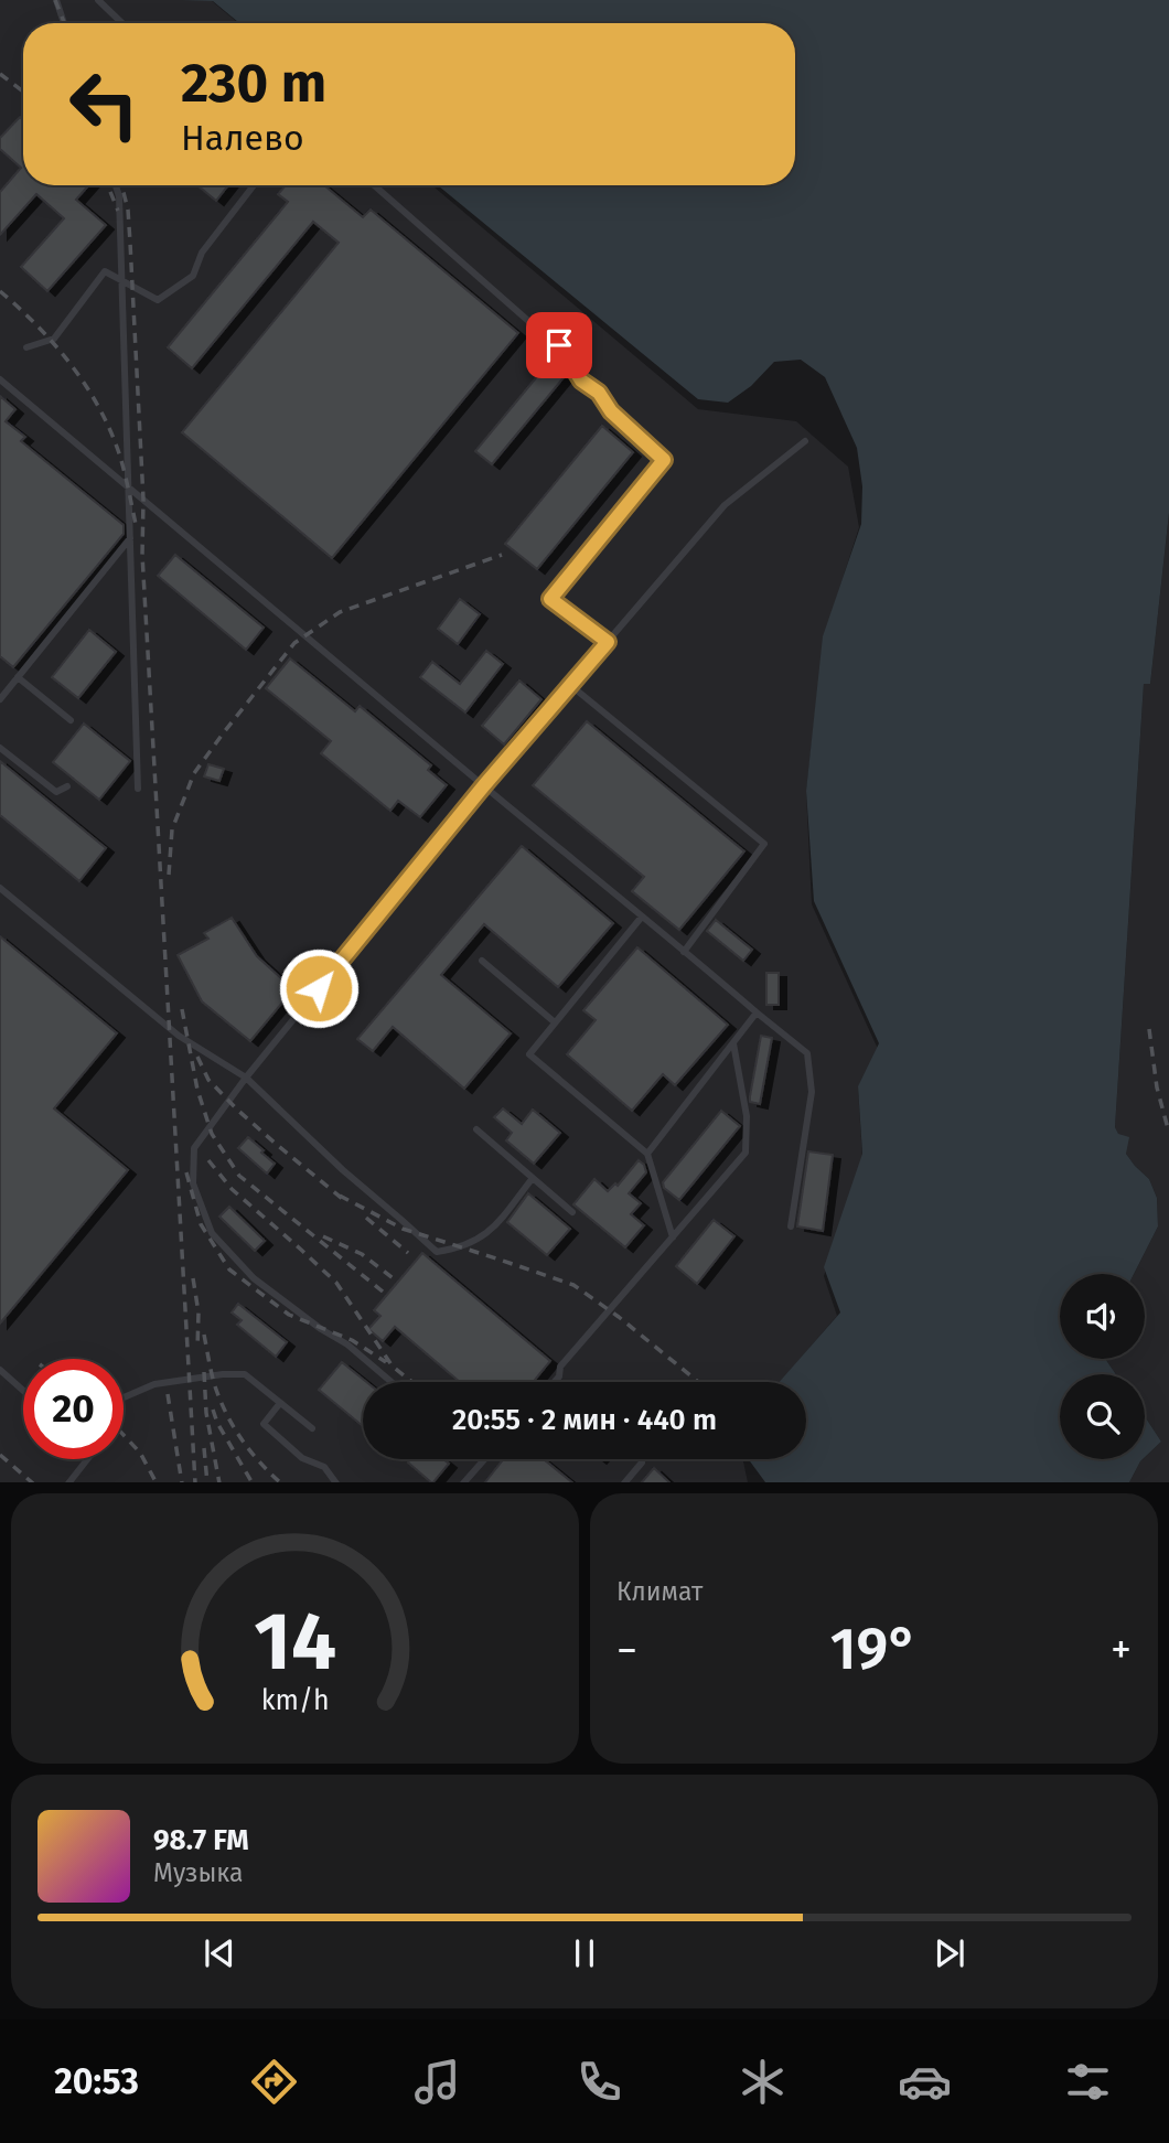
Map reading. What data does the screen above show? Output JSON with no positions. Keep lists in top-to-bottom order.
{
  "page": {
    "turn": ["230 m", "Налево"],
    "limit": "20",
    "trip": "20:55 · 2 мин · 440 m",
    "tile": "Климат",
    "heat": ["−", "19°", "+"],
    "song": ["98.7 FM", "Музыка"],
    "tabs": "20:53",
    "gauge": ["14", "km/h"]
  }
}
